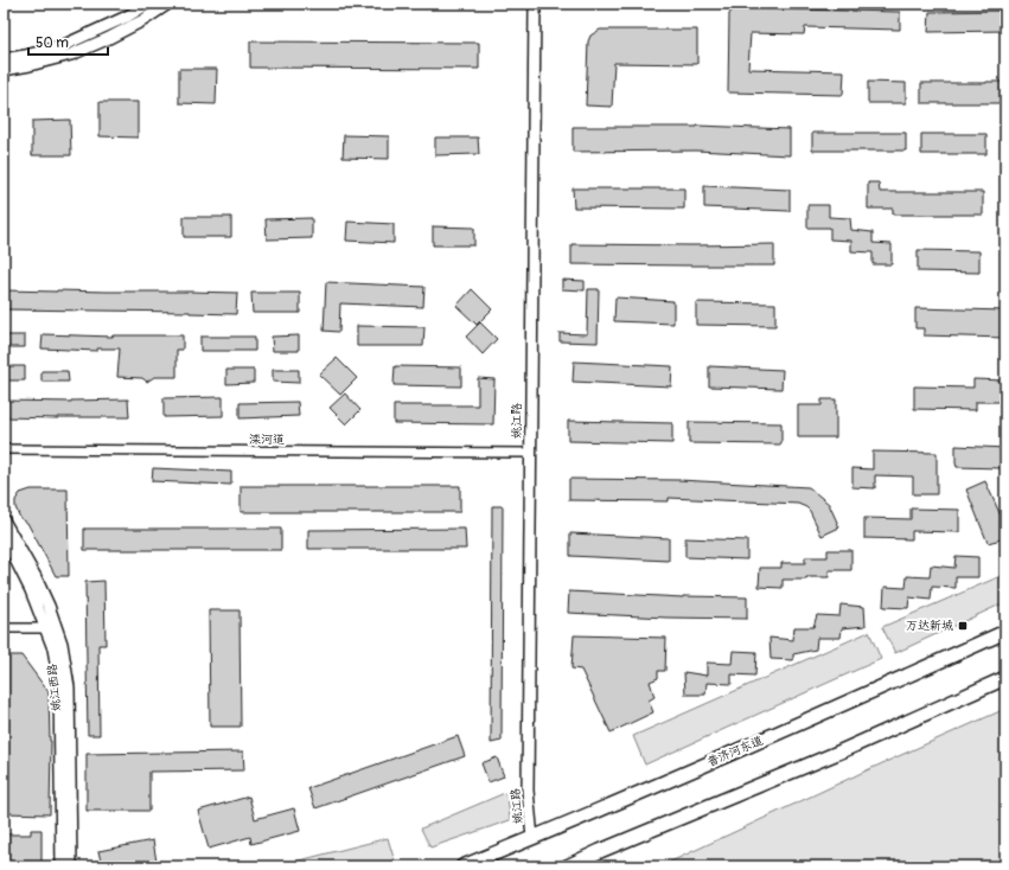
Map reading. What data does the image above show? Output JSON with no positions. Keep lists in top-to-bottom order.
{
  "streets": {
    "main road": ["普济河东道"],
    "street": ["姚江路", "滦河道", "姚江西路"]
  },
  "crossings": [
    ["姚江路", "滦河道"],
    ["姚江路", "普济河东道"]
  ],
  "places": {
    "transit": ["万达新城"]
  },
  "scale_bar": "50 m"
}
